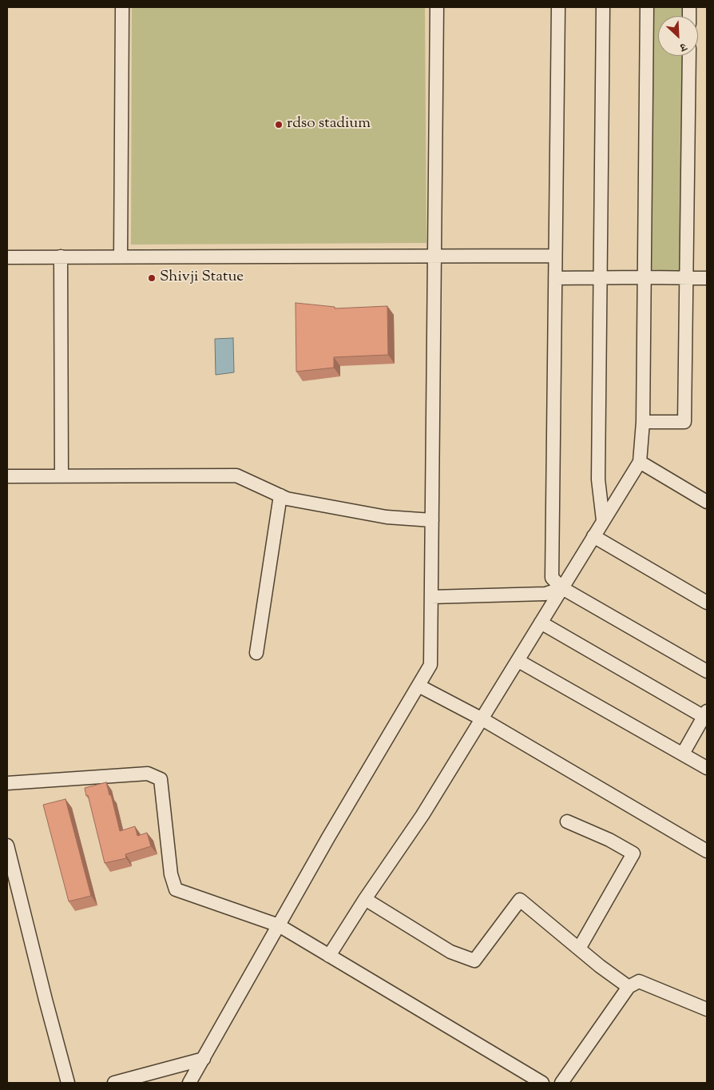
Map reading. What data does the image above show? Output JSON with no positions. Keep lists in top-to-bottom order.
{
  "places": ["rdso stadium", "Shivji Statue"],
  "north": "bottom right"
}
